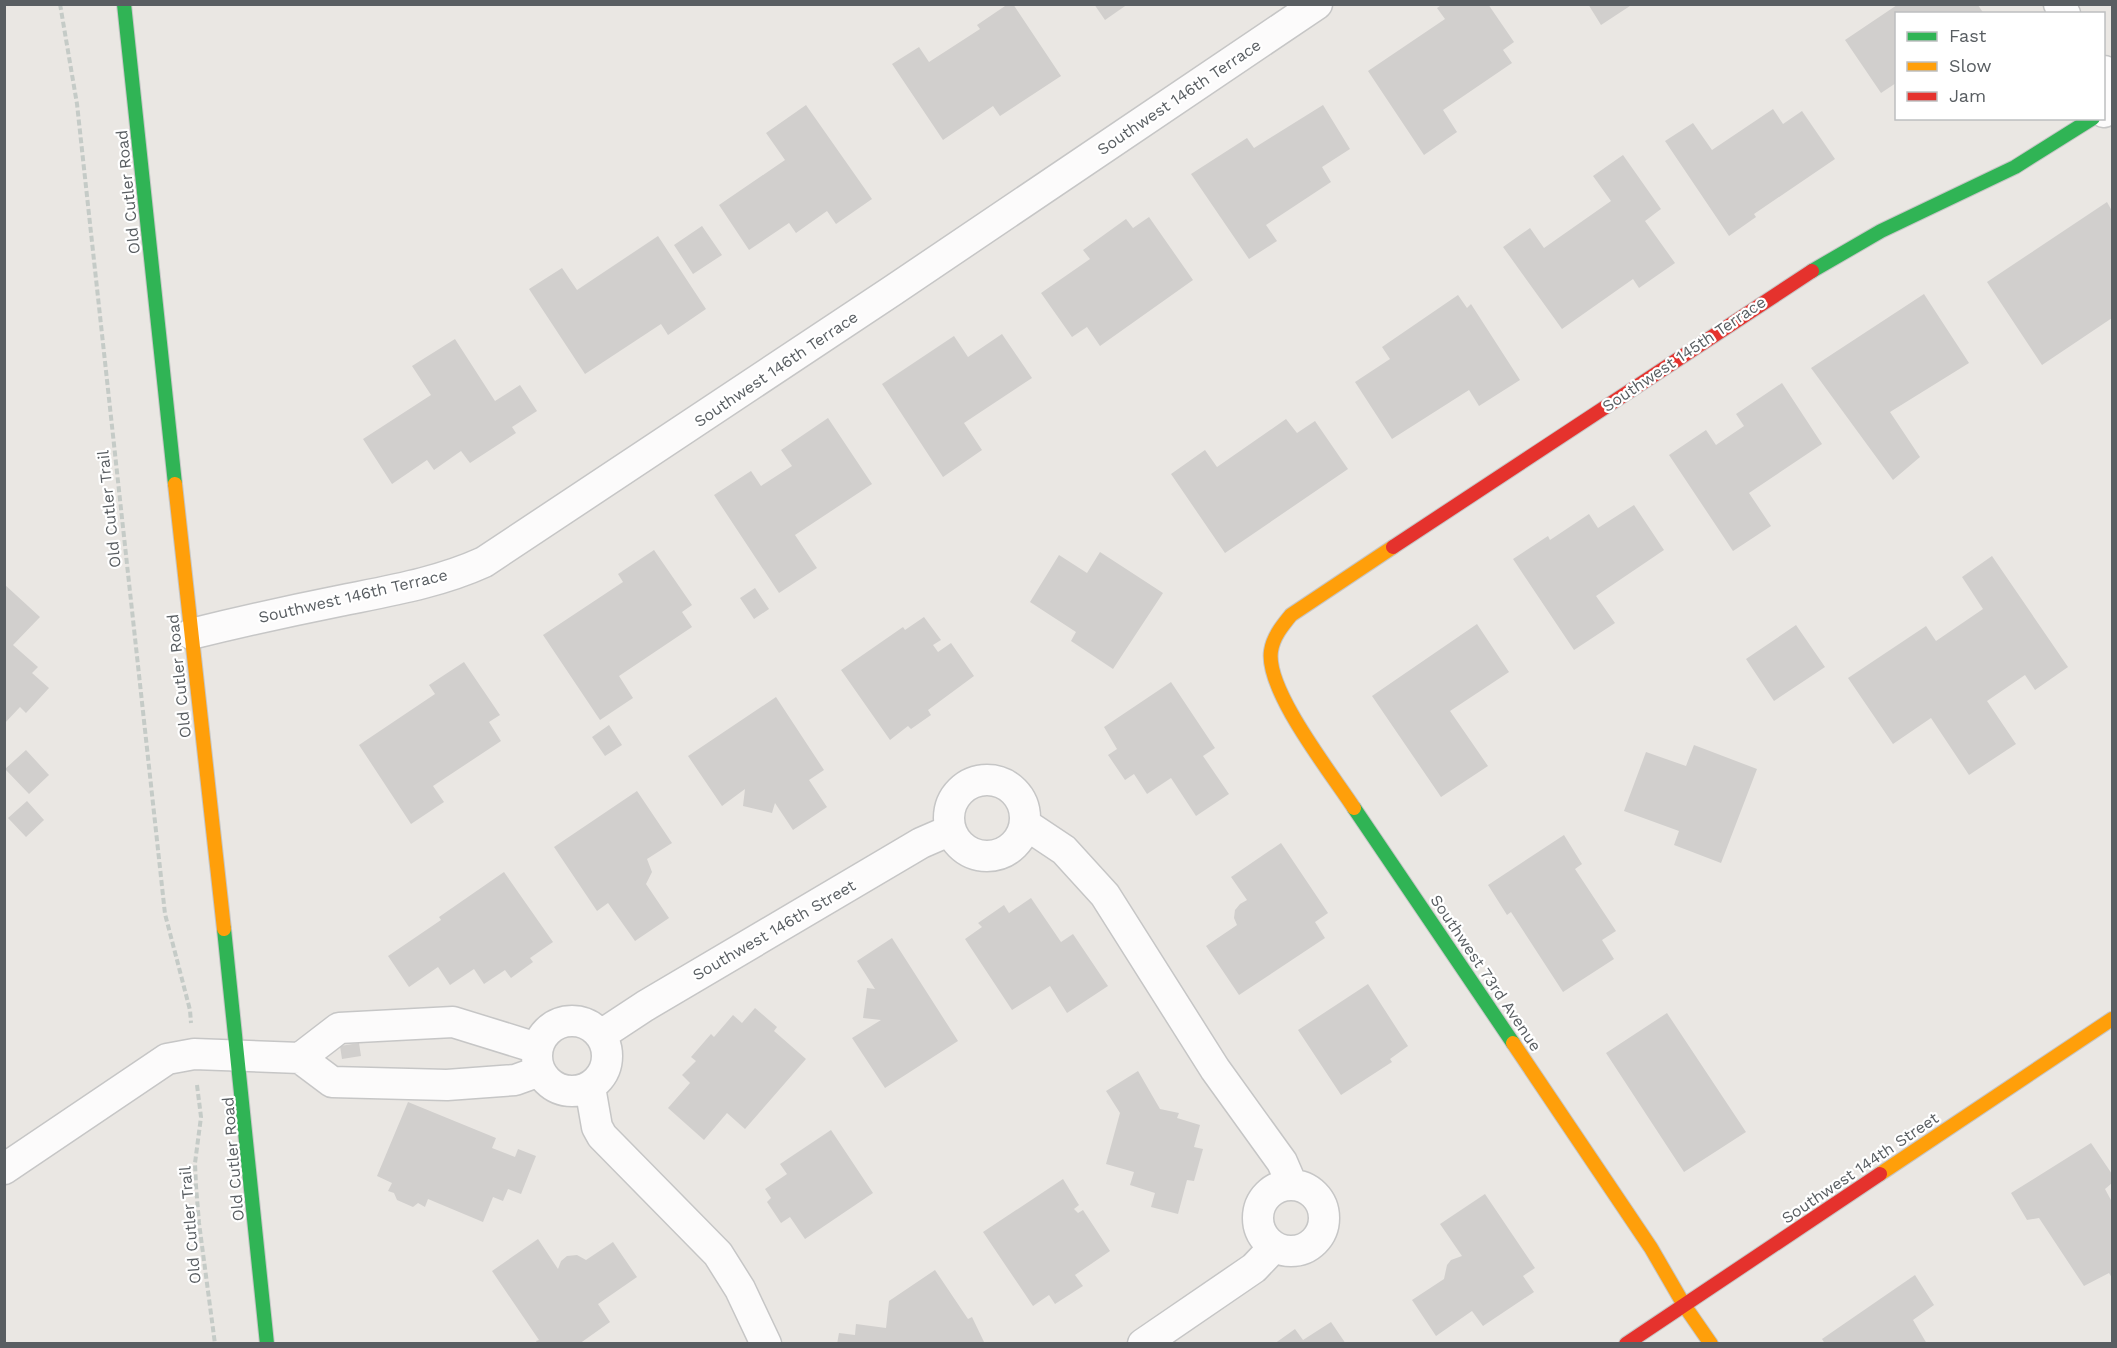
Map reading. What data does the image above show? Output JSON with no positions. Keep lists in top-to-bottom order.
{
  "streets": {
    "street": [
      "Southwest 146th Terrace",
      "Old Cutler Road",
      "Southwest 145th Terrace",
      "Southwest 146th Street",
      "Southwest 73rd Avenue",
      "Southwest 144th Street"
    ],
    "path": ["Old Cutler Trail"]
  },
  "crossings": [
    ["Southwest 146th Terrace", "Old Cutler Road"],
    ["Southwest 145th Terrace", "Southwest 73rd Avenue"],
    ["Southwest 73rd Avenue", "Southwest 144th Street"]
  ],
  "legend": ["Fast", "Slow", "Jam"]
}
